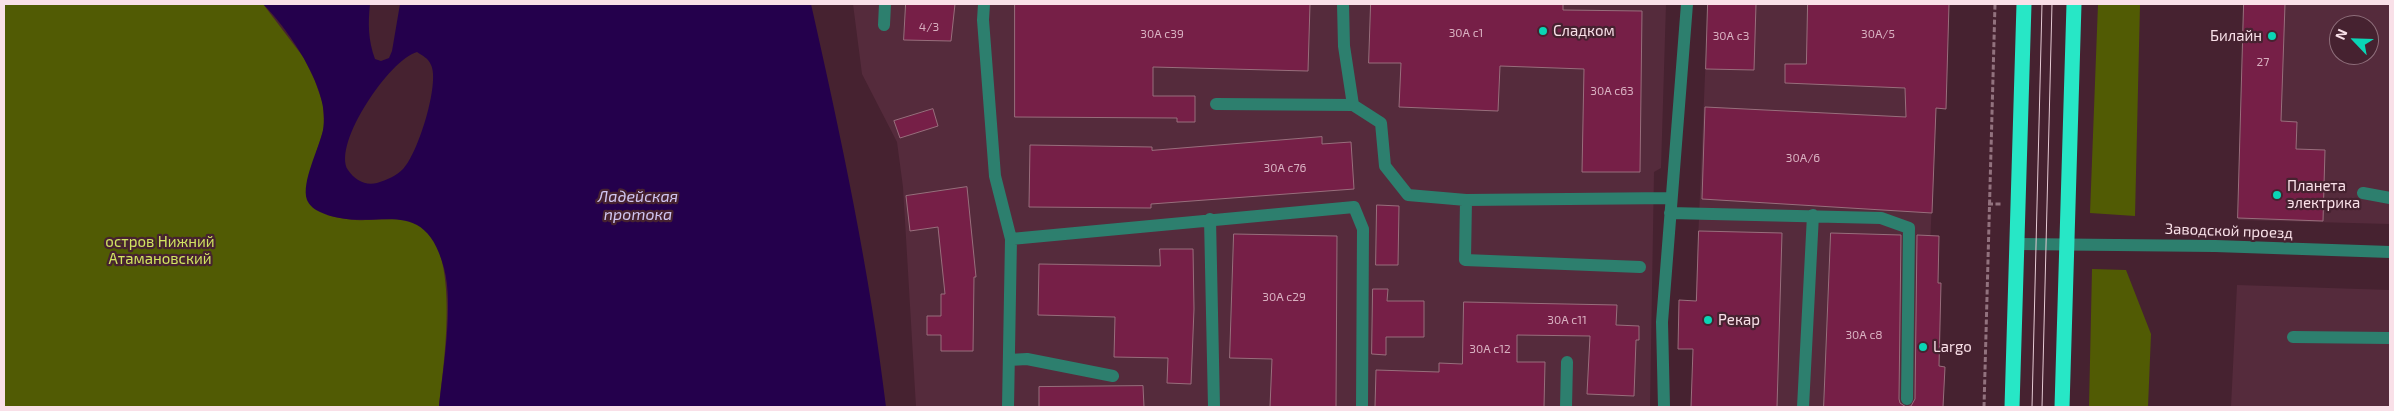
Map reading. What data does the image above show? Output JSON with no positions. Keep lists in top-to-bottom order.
{
  "streets": {
    "street": ["Заводской проезд"]
  },
  "water": ["Ладейская протока"],
  "parks": ["остров Нижний Атамановский"],
  "places": [
    "Сладком",
    "Билайн",
    "Планета электрика",
    "Рекар",
    "Largo"
  ],
  "house_numbers": [
    "4/3",
    "30А с1",
    "30А с39",
    "30А/5",
    "30А с3",
    "27",
    "30А с63",
    "30А/6",
    "30А с76",
    "30А с29",
    "30А с11",
    "30А с8",
    "30А с12"
  ],
  "north": "top left"
}
